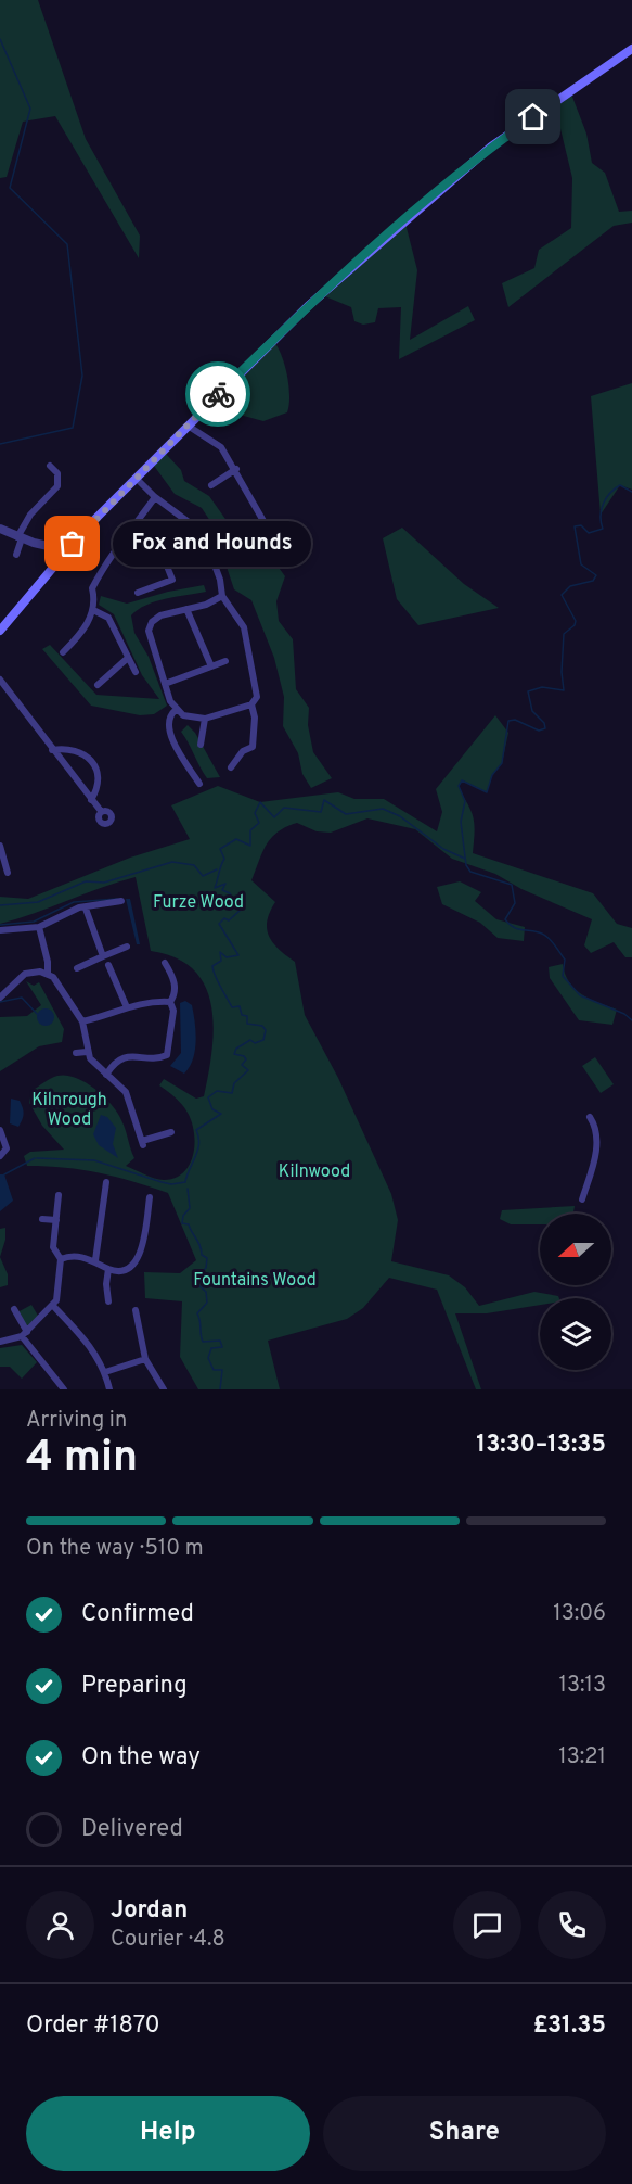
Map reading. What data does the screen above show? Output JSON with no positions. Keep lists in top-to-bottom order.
{
  "parks": [
    "Furze Wood",
    "Kilnrough Wood",
    "Kilnwood",
    "Fountains Wood"
  ],
  "places": ["Fox and Hounds"],
  "north": "left",
  "page": {
    "bubble": "Fox and Hounds",
    "heading": ["4 min", "Arriving in", "13:30–13:35"],
    "panel": [
      "Jordan",
      "Courier · 4.8",
      "Order #1870",
      "£31.35"
    ],
    "bar": "On the way · 510 m",
    "list": [
      ["Confirmed", "13:06"],
      ["Preparing", "13:13"],
      ["On the way", "13:21"],
      "Delivered"
    ],
    "buttons": ["Help", "Share"]
  }
}
